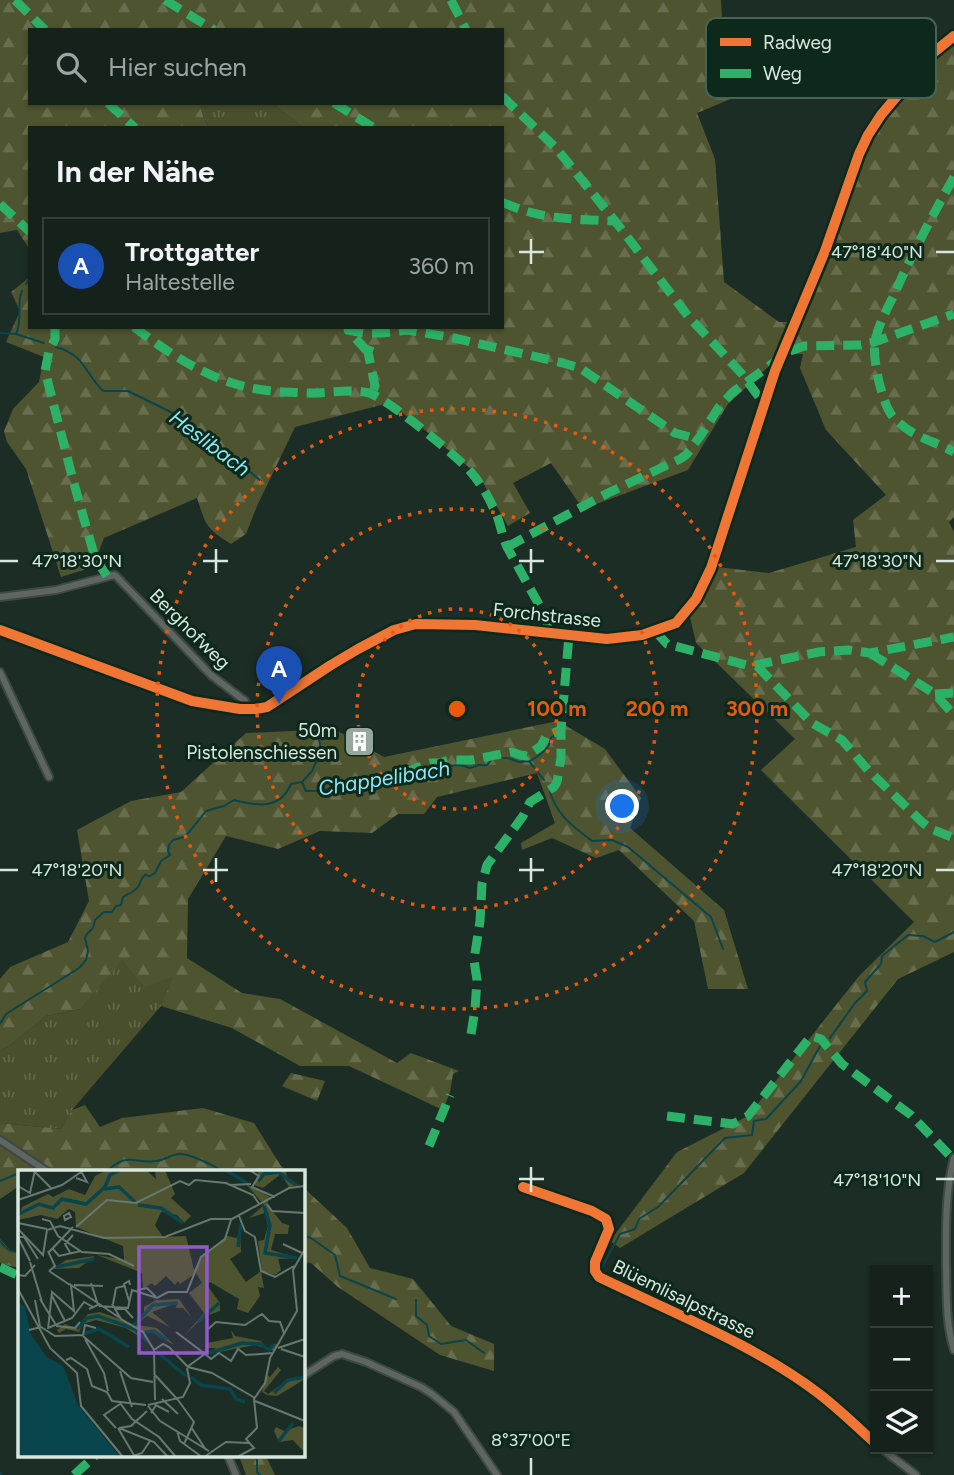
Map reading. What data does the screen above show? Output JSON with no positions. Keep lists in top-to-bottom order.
{
  "streets": {
    "street": ["Forchstrasse", "Berghofweg", "Blüemlisalpstrasse"]
  },
  "crossings": [
    ["Forchstrasse", "Berghofweg"]
  ],
  "water": ["Heslibach", "Chappelibach"],
  "places": {
    "building": ["50m Pistolenschiessen"]
  },
  "legend": ["Radweg", "Weg"],
  "page": {
    "search": "Hier suchen",
    "heading": "In der Nähe",
    "list": [
      {
        "mark": "A",
        "name": "Trottgatter",
        "note": "Haltestelle",
        "value": "360 m"
      }
    ],
    "pins": "A",
    "map_buttons": ["+", "−"]
  },
  "coordinates": [
    "47°18'40\"N",
    "47°18'30\"N",
    "47°18'20\"N",
    "47°18'10\"N",
    "8°37'00\"E"
  ],
  "rings": ["100 m", "200 m", "300 m"]
}
